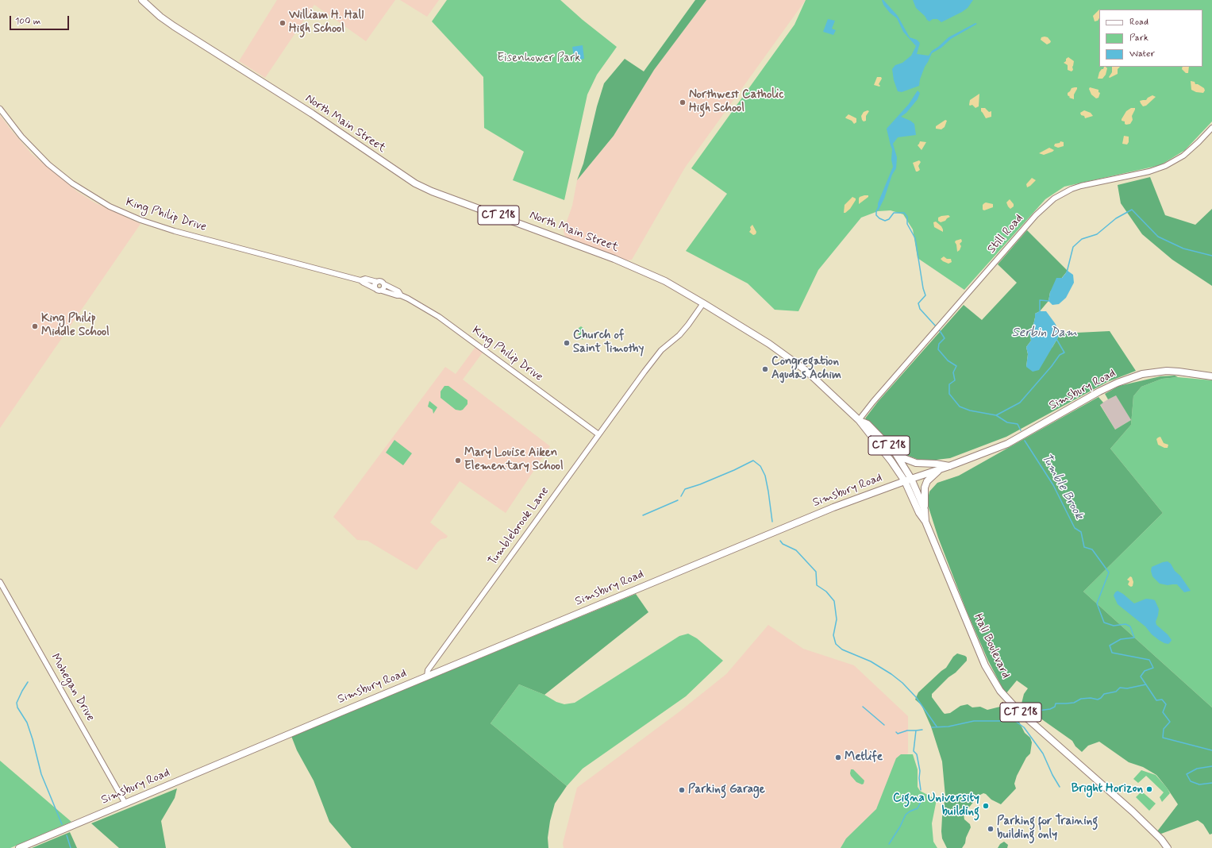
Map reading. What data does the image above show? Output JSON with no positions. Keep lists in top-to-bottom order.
{
  "streets": {
    "main road": [
      "North Main Street",
      "CT 218",
      "Simsbury Road",
      "Hall Boulevard"
    ],
    "street": [
      "King Philip Drive",
      "Still Road",
      "Tumblebrook Lane",
      "Mohegan Drive"
    ]
  },
  "crossings": [
    ["North Main Street", "Still Road"],
    ["North Main Street", "Simsbury Road"],
    ["North Main Street", "Tumblebrook Lane"],
    ["North Main Street", "Hall Boulevard"],
    ["King Philip Drive", "Tumblebrook Lane"],
    ["Simsbury Road", "Tumblebrook Lane"],
    ["Simsbury Road", "Hall Boulevard"],
    ["Simsbury Road", "Mohegan Drive"]
  ],
  "water": ["Serbin Dam", "Tumble Brook"],
  "parks": ["Eisenhower Park"],
  "places": [
    "William H. Hall High School",
    "Northwest Catholic High School",
    "King Philip Middle School",
    "Church of Saint Timothy",
    "Congregation Agudas Achim",
    "Mary Louise Aiken Elementary School",
    "Metlife",
    "Bright Horizon",
    "Parking Garage",
    "Cigna University building",
    "Parking for Training building only"
  ],
  "legend": ["Road", "Park", "Water"],
  "scale_bar": "100 m"
}
